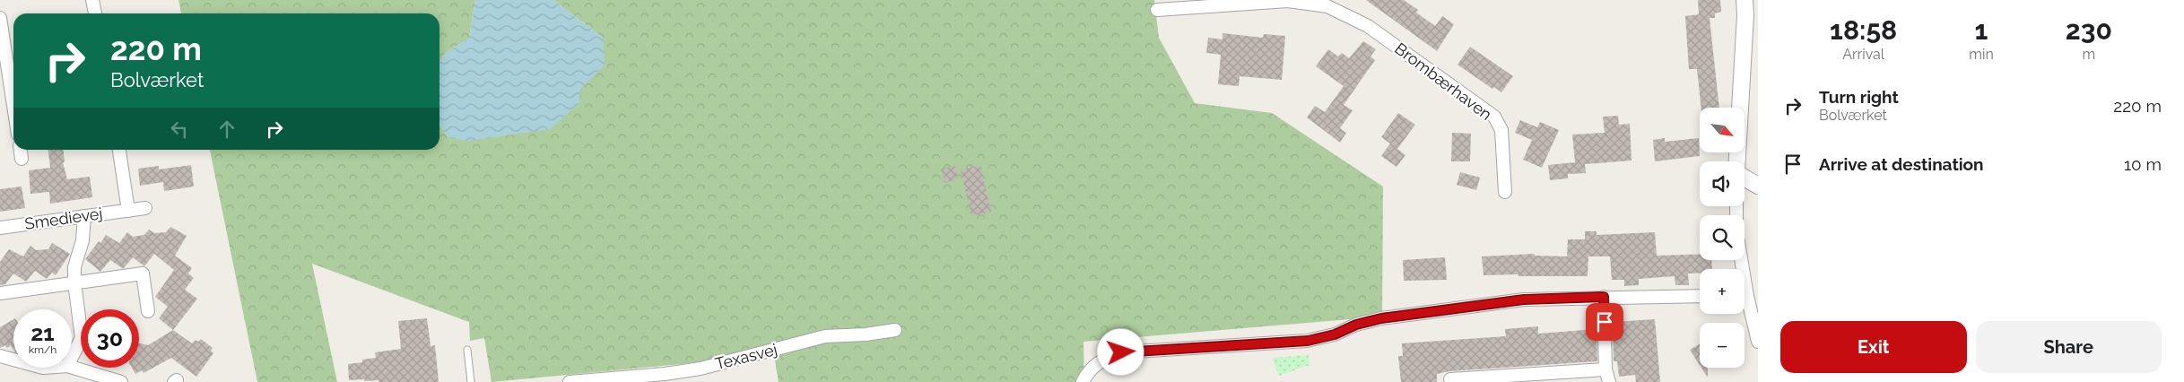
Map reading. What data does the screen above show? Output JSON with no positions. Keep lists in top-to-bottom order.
{
  "streets": {
    "street": ["Brombærhaven", "Smedievej", "Texasvej"]
  },
  "north": "bottom right",
  "page": {
    "eta": [
      "18:58",
      "Arrival",
      "1",
      "min",
      "230",
      "m"
    ],
    "turn": ["220 m", "Bolværket"],
    "list": [
      {
        "name": "Turn right",
        "note": "Bolværket",
        "value": "220 m"
      },
      {
        "name": "Arrive at destination",
        "value": "10 m"
      }
    ],
    "map_buttons": ["+", "−"],
    "speed": "21 km/h",
    "limit": "30",
    "buttons": ["Exit", "Share"]
  }
}
